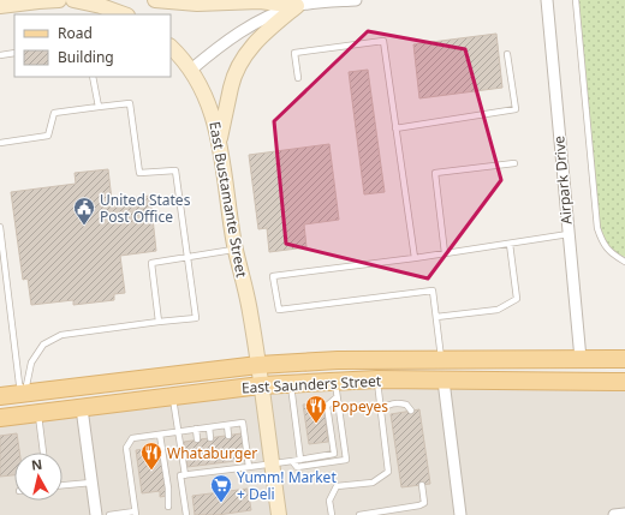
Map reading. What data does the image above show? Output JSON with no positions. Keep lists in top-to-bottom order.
{
  "streets": {
    "main road": ["East Bustamante Street", "East Saunders Street"],
    "street": ["Airpark Drive"]
  },
  "crossings": [
    ["Airpark Drive", "East Saunders Street"],
    ["East Bustamante Street", "East Saunders Street"]
  ],
  "places": {
    "public building": ["United States Post Office"],
    "restaurant": ["Popeyes", "Whataburger"],
    "supermarket": ["Yumm! Market + Deli"]
  },
  "legend": ["Road", "Building"],
  "north": "top"
}
